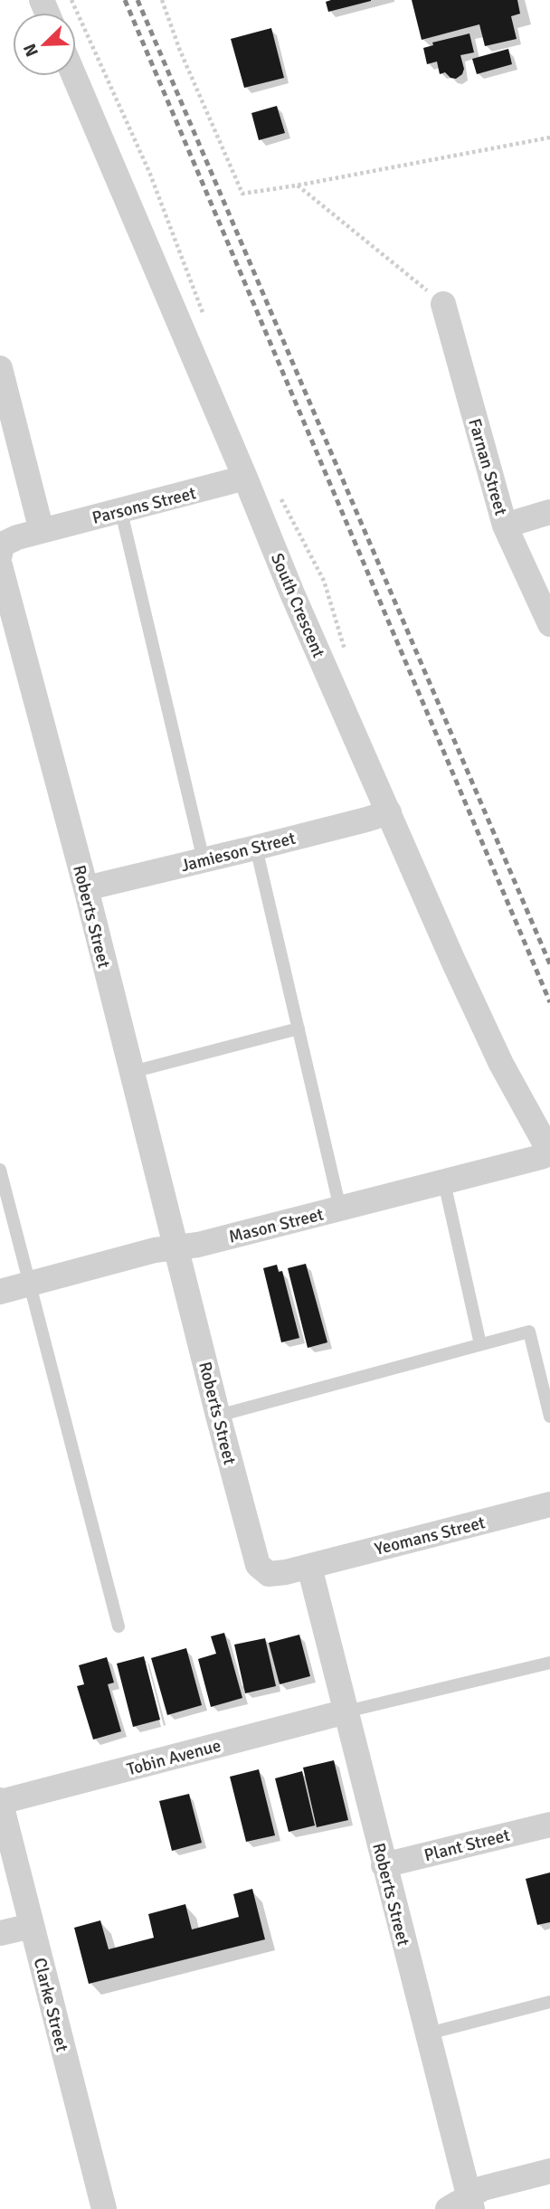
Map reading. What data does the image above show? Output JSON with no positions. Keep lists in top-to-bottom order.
{
  "streets": {
    "street": [
      "Farnan Street",
      "Parsons Street",
      "South Crescent",
      "Jamieson Street",
      "Roberts Street",
      "Mason Street",
      "Yeomans Street",
      "Tobin Avenue",
      "Plant Street",
      "Clarke Street"
    ]
  },
  "crossings": [
    ["Parsons Street", "South Crescent"],
    ["Parsons Street", "Roberts Street"],
    ["South Crescent", "Jamieson Street"],
    ["South Crescent", "Mason Street"],
    ["Jamieson Street", "Roberts Street"],
    ["Roberts Street", "Mason Street"],
    ["Roberts Street", "Yeomans Street"],
    ["Roberts Street", "Tobin Avenue"],
    ["Roberts Street", "Plant Street"],
    ["Tobin Avenue", "Clarke Street"]
  ],
  "north": "bottom left"
}
